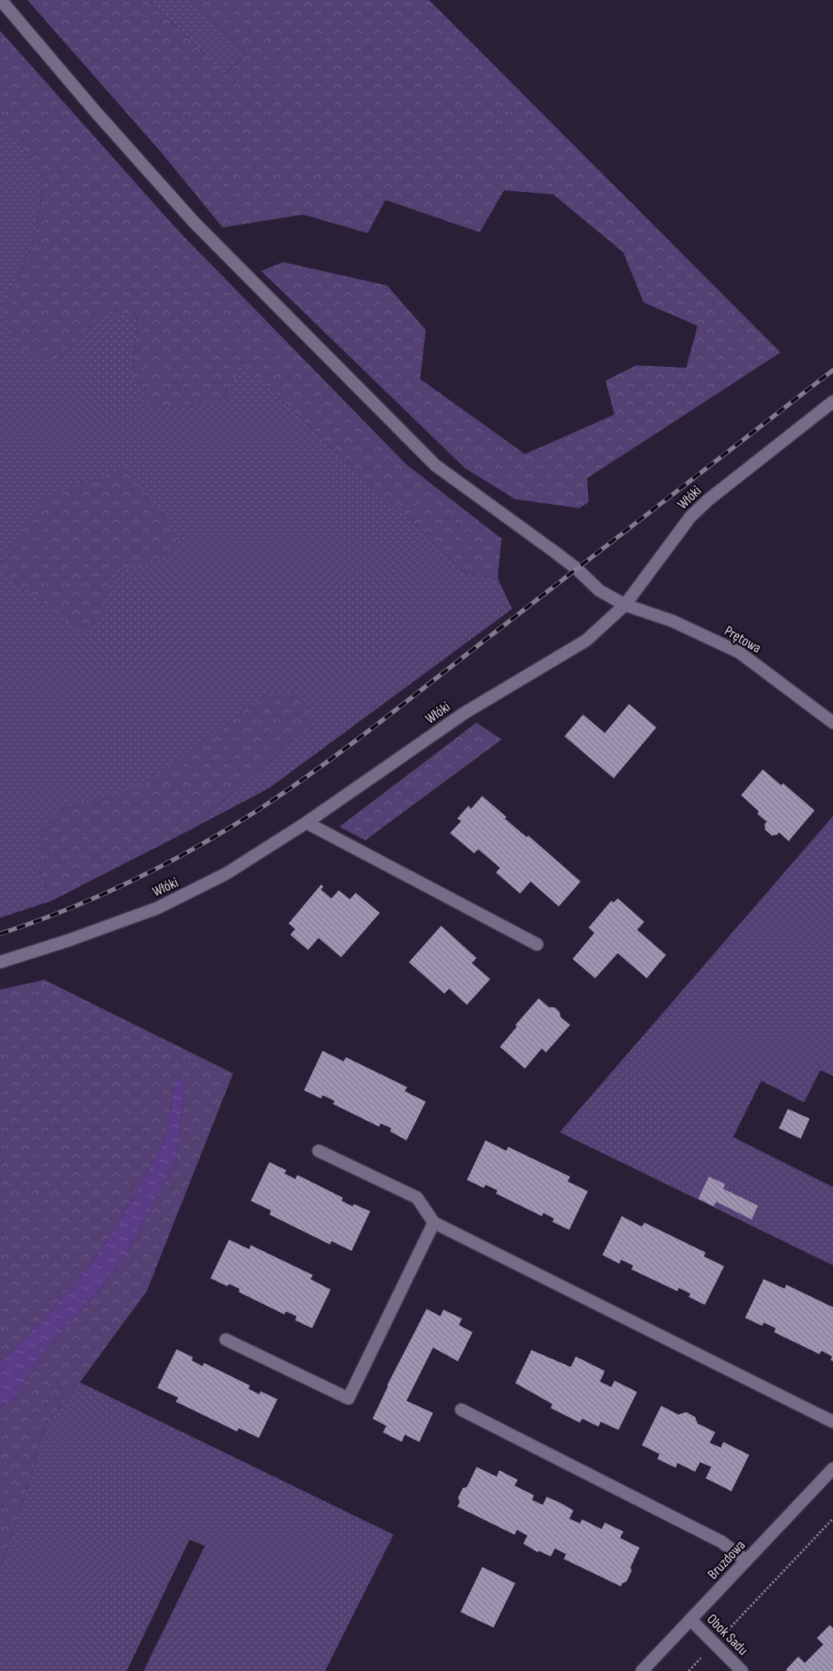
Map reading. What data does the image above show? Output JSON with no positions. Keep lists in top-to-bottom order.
{
  "streets": {
    "street": [
      "Włóki",
      "Prętowa",
      "Bruzdowa",
      "Obok Sadu"
    ]
  },
  "crossings": [
    ["Włóki", "Prętowa"],
    ["Bruzdowa", "Obok Sadu"]
  ]
}
